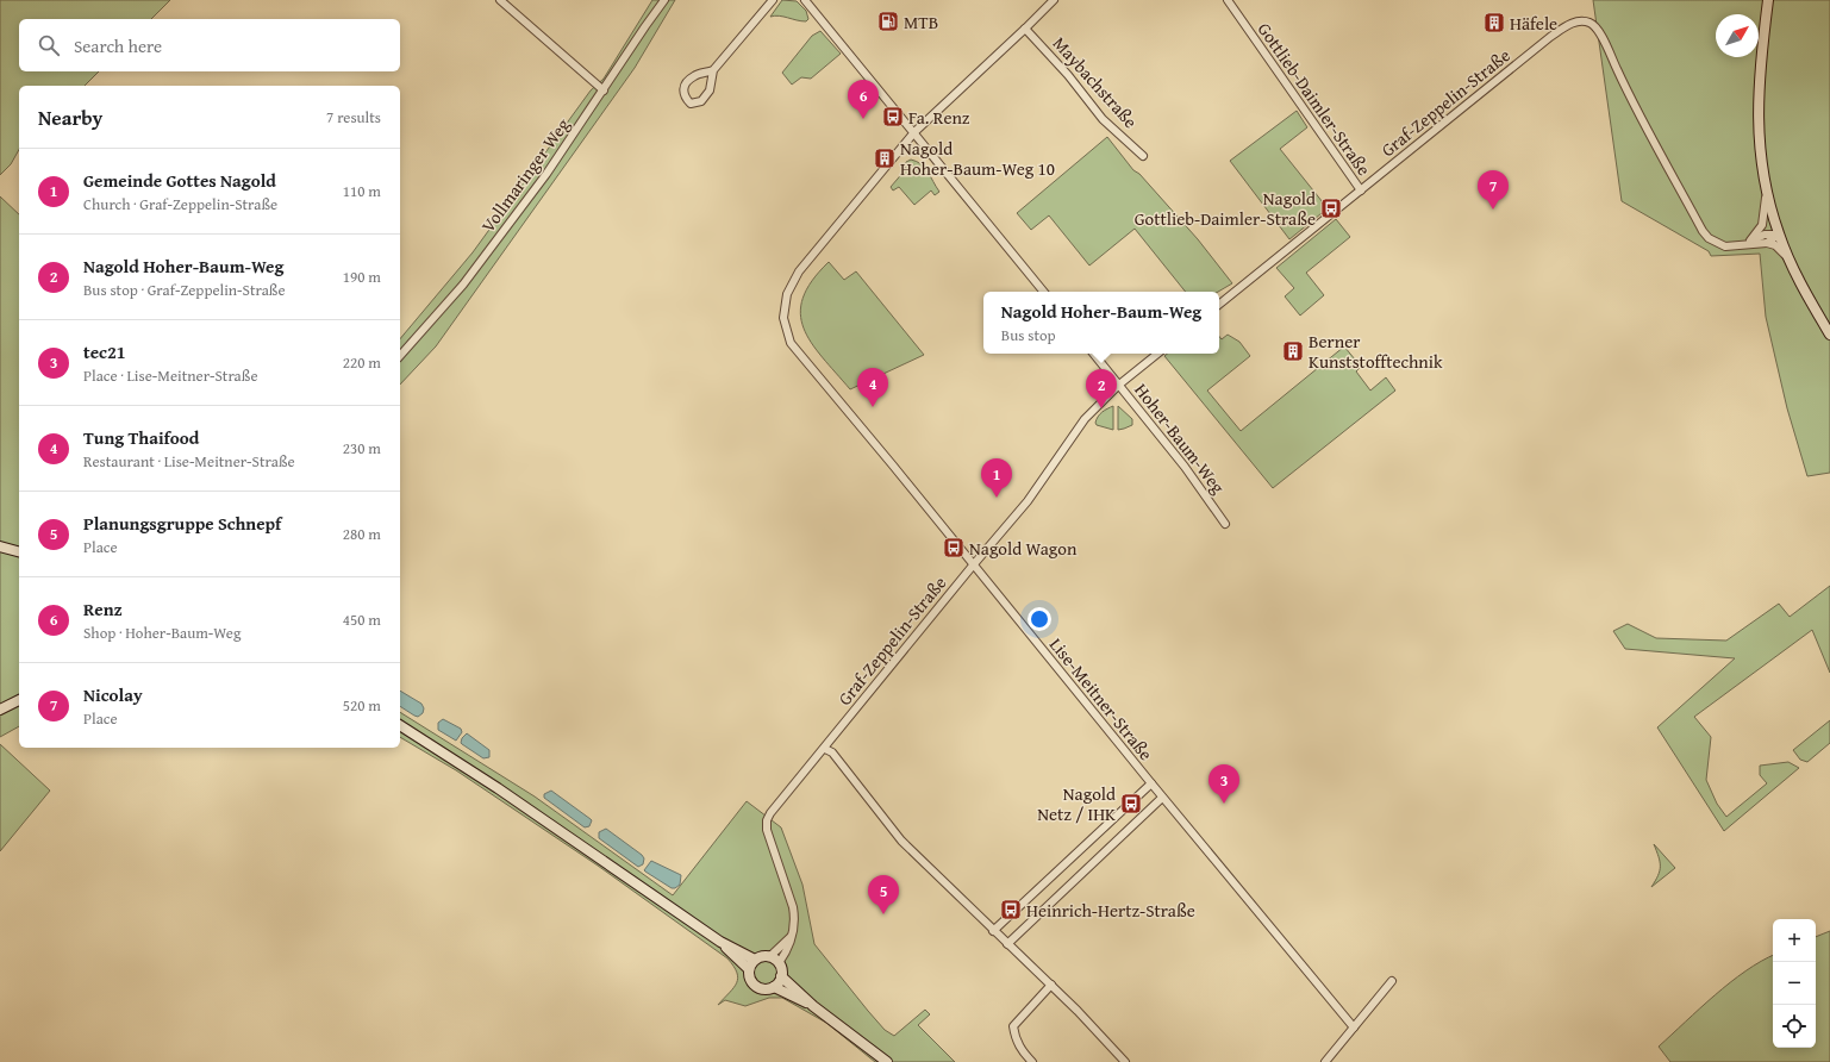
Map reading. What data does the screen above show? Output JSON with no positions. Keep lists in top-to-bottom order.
{
  "streets": {
    "street": [
      "Maybachstraße",
      "Gottlieb-Daimler-Straße",
      "Graf-Zeppelin-Straße",
      "Vollmaringer Weg",
      "Hoher-Baum-Weg",
      "Lise-Meitner-Straße"
    ]
  },
  "crossings": [
    ["Maybachstraße", "Lise-Meitner-Straße"],
    ["Gottlieb-Daimler-Straße", "Graf-Zeppelin-Straße"],
    ["Graf-Zeppelin-Straße", "Hoher-Baum-Weg"],
    ["Graf-Zeppelin-Straße", "Lise-Meitner-Straße"]
  ],
  "places": {
    "fuel station": ["MTB"],
    "building": ["Häfele", "Nagold Hoher-Baum-Weg 10", "Berner Kunststofftechnik"],
    "bus stop": [
      "Fa. Renz",
      "Nagold Gottlieb-Daimler-Straße",
      "Nagold Wagon",
      "Nagold Netz / IHK",
      "Heinrich-Hertz-Straße"
    ]
  },
  "north": "top right",
  "page": {
    "search": "Search here",
    "pins": [
      "6",
      "7",
      "4",
      "2",
      "1",
      "3",
      "5"
    ],
    "heading": ["Nearby", "7 results"],
    "list": [
      {
        "mark": "1",
        "name": "Gemeinde Gottes Nagold",
        "note": "Church · Graf-Zeppelin-Straße",
        "value": "110 m"
      },
      {
        "mark": "2",
        "name": "Nagold Hoher-Baum-Weg",
        "note": "Bus stop · Graf-Zeppelin-Straße",
        "value": "190 m"
      },
      {
        "mark": "3",
        "name": "tec21",
        "note": "Place · Lise-Meitner-Straße",
        "value": "220 m"
      },
      {
        "mark": "4",
        "name": "Tung Thaifood",
        "note": "Restaurant · Lise-Meitner-Straße",
        "value": "230 m"
      },
      {
        "mark": "5",
        "name": "Planungsgruppe Schnepf",
        "note": "Place",
        "value": "280 m"
      },
      {
        "mark": "6",
        "name": "Renz",
        "note": "Shop · Hoher-Baum-Weg",
        "value": "450 m"
      },
      {
        "mark": "7",
        "name": "Nicolay",
        "note": "Place",
        "value": "520 m"
      }
    ],
    "popup": ["Nagold Hoher-Baum-Weg", "Bus stop"],
    "map_buttons": ["+", "−"]
  }
}
